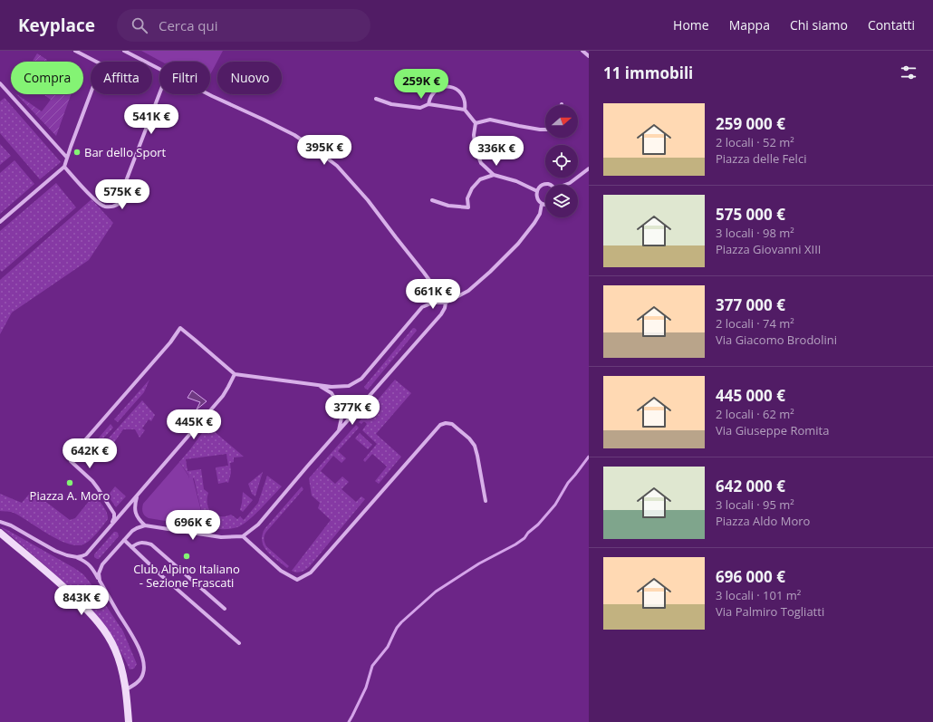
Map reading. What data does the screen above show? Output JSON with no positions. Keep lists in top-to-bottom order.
{
  "places": ["Bar dello Sport", "Piazza A. Moro", "Club Alpino Italiano - Sezione Frascati"],
  "north": "right",
  "page": {
    "header": "Keyplace",
    "search": "Cerca qui",
    "nav": [
      "Home",
      "Mappa",
      "Chi siamo",
      "Contatti"
    ],
    "heading": "11 immobili",
    "chip": [
      "Compra",
      "Affitta",
      "Filtri",
      "Nuovo"
    ],
    "price": [
      "259K €",
      "541K €",
      "395K €",
      "336K €",
      "575K €",
      "661K €",
      "377K €",
      "445K €",
      "642K €",
      "696K €",
      "843K €"
    ],
    "list": [
      {
        "name": "259 000 €",
        "note": "2 locali · 52 m² · Piazza delle Felci"
      },
      {
        "name": "575 000 €",
        "note": "3 locali · 98 m² · Piazza Giovanni XIII"
      },
      {
        "name": "377 000 €",
        "note": "2 locali · 74 m² · Via Giacomo Brodolini"
      },
      {
        "name": "445 000 €",
        "note": "2 locali · 62 m² · Via Giuseppe Romita"
      },
      {
        "name": "642 000 €",
        "note": "3 locali · 95 m² · Piazza Aldo Moro"
      },
      {
        "name": "696 000 €",
        "note": "3 locali · 101 m² · Via Palmiro Togliatti"
      }
    ]
  }
}
